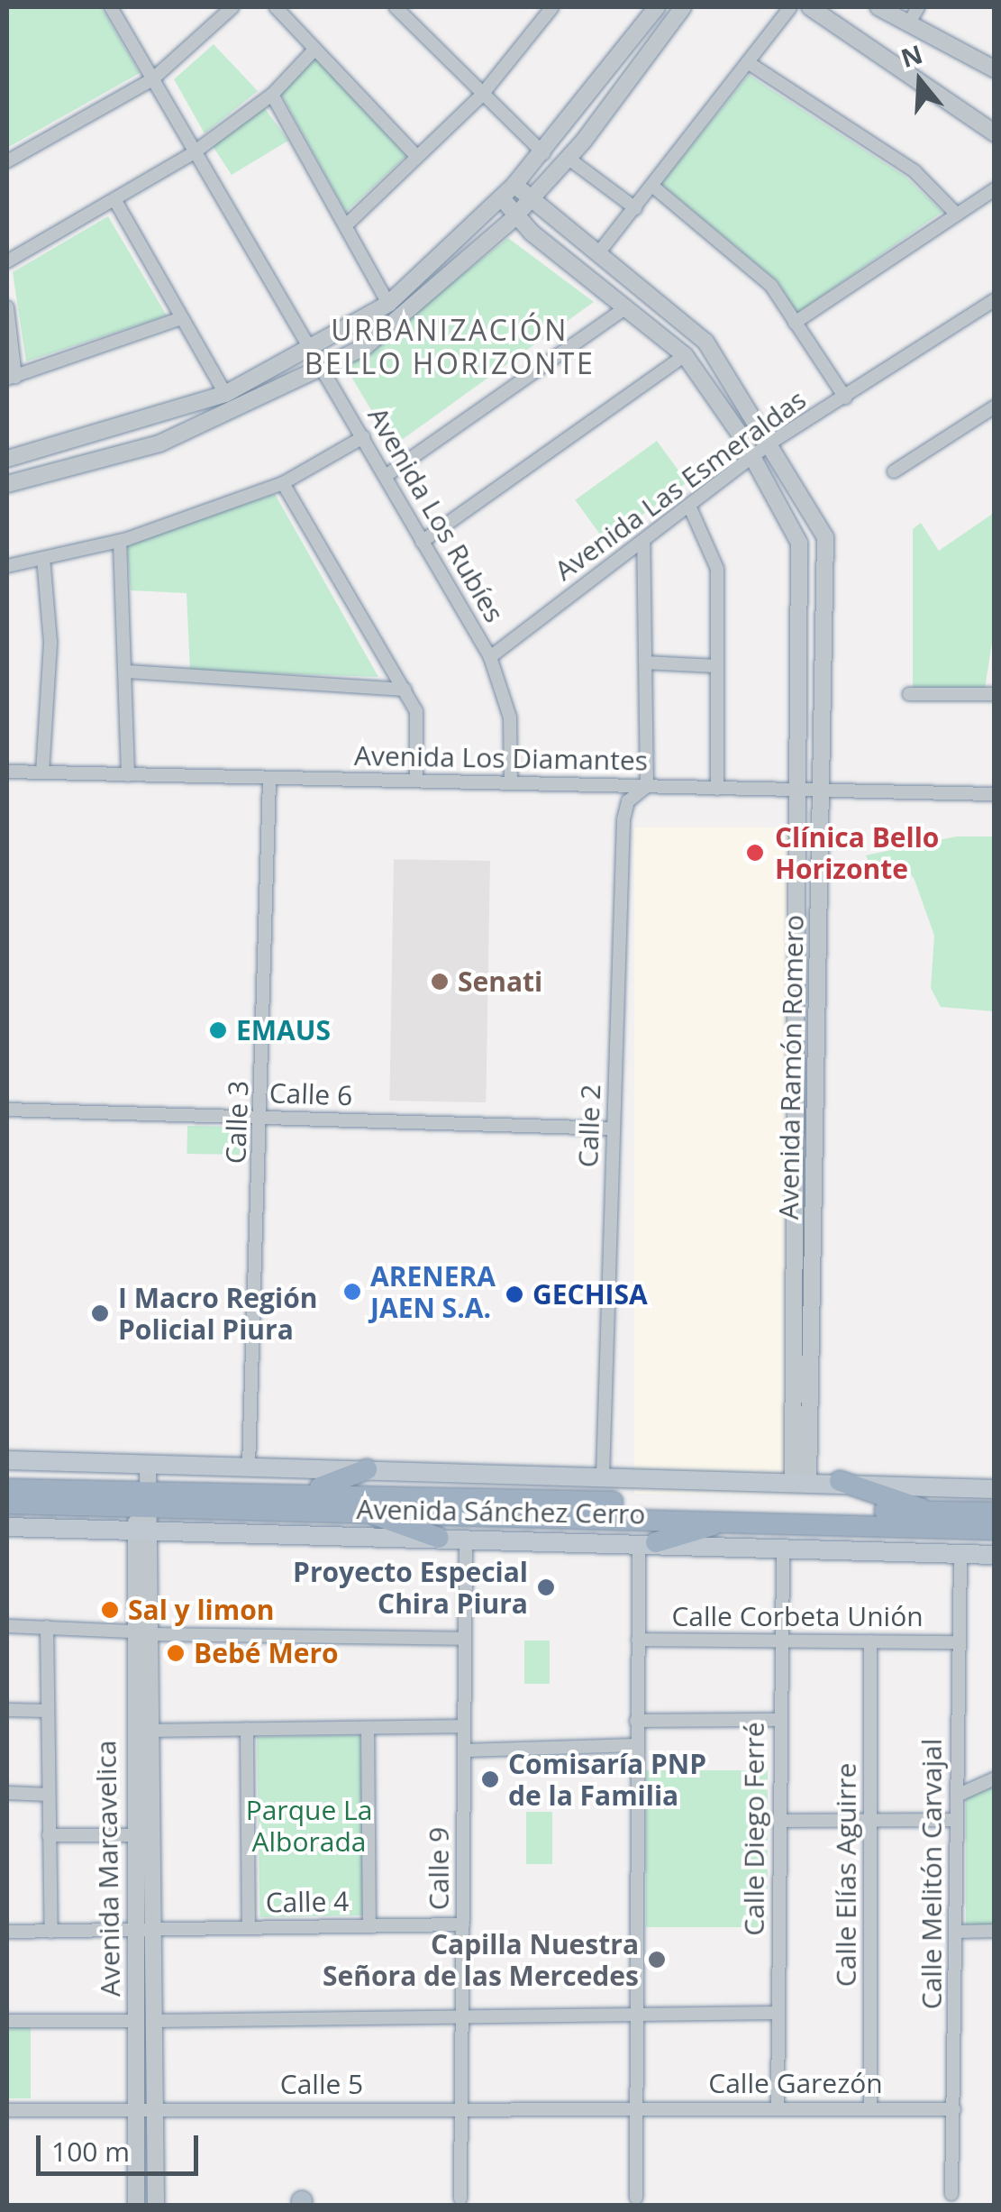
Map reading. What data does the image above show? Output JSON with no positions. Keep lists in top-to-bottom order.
{
  "streets": {
    "highway": ["Avenida Sánchez Cerro"],
    "street": [
      "Avenida Las Esmeraldas",
      "Avenida Los Rubíes",
      "Avenida Los Diamantes",
      "Avenida Ramón Romero",
      "Calle 6",
      "Calle 3",
      "Calle 2",
      "Calle Corbeta Unión",
      "Calle Diego Ferré",
      "Avenida Marcavelica",
      "Calle 9",
      "Calle Melitón Carvajal",
      "Calle Elías Aguirre",
      "Calle 4",
      "Calle Garezón",
      "Calle 5"
    ]
  },
  "crossings": [
    ["Avenida Las Esmeraldas", "Avenida Los Rubíes"],
    ["Avenida Las Esmeraldas", "Avenida Ramón Romero"],
    ["Avenida Los Rubíes", "Avenida Los Diamantes"],
    ["Avenida Los Diamantes", "Avenida Ramón Romero"],
    ["Avenida Los Diamantes", "Calle 3"],
    ["Avenida Los Diamantes", "Calle 2"],
    ["Avenida Ramón Romero", "Avenida Sánchez Cerro"],
    ["Calle 6", "Calle 3"],
    ["Calle 6", "Calle 2"],
    ["Calle 3", "Avenida Sánchez Cerro"],
    ["Calle 2", "Avenida Sánchez Cerro"],
    ["Avenida Sánchez Cerro", "Calle Diego Ferré"],
    ["Avenida Sánchez Cerro", "Avenida Marcavelica"],
    ["Avenida Sánchez Cerro", "Calle 9"],
    ["Avenida Sánchez Cerro", "Calle Melitón Carvajal"],
    ["Calle Corbeta Unión", "Calle Diego Ferré"],
    ["Calle Corbeta Unión", "Calle Melitón Carvajal"],
    ["Calle Corbeta Unión", "Calle Elías Aguirre"],
    ["Calle Diego Ferré", "Calle Garezón"],
    ["Avenida Marcavelica", "Calle 4"],
    ["Avenida Marcavelica", "Calle 5"],
    ["Calle 9", "Calle 4"],
    ["Calle 9", "Calle 5"],
    ["Calle Melitón Carvajal", "Calle Garezón"],
    ["Calle Elías Aguirre", "Calle Garezón"],
    ["Calle Garezón", "Calle 5"]
  ],
  "districts": ["URBANIZACIÓN BELLO HORIZONTE"],
  "parks": ["Parque La Alborada"],
  "places": [
    "Clínica Bello Horizonte",
    "Senati",
    "EMAUS",
    "ARENERA JAEN S.A.",
    "GECHISA",
    "I Macro Región Policial Piura",
    "Proyecto Especial Chira Piura",
    "Sal y limon",
    "Bebé Mero",
    "Comisaría PNP de la Familia",
    "Capilla Nuestra Señora de las Mercedes"
  ],
  "scale_bar": "100 m",
  "north": "top"
}
